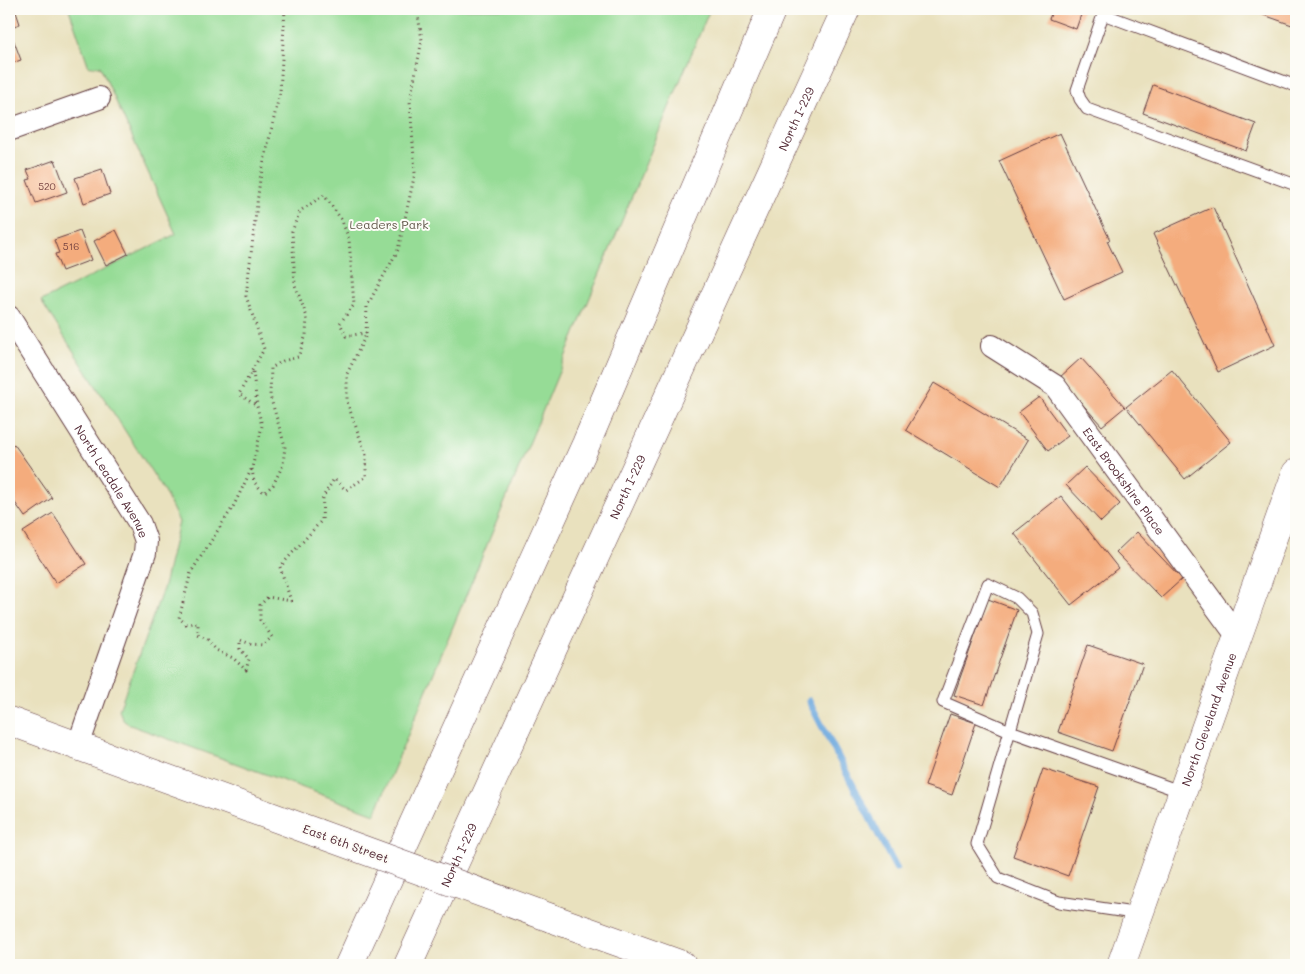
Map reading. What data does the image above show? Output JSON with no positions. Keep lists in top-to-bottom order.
{
  "streets": {
    "main road": ["North I-229", "North Cleveland Avenue", "East 6th Street"],
    "street": ["East Brookshire Place", "North Leadale Avenue"]
  },
  "crossings": [
    ["East Brookshire Place", "North Cleveland Avenue"],
    ["North Leadale Avenue", "East 6th Street"]
  ],
  "parks": ["Leaders Park"],
  "house_numbers": ["520", "516"]
}
